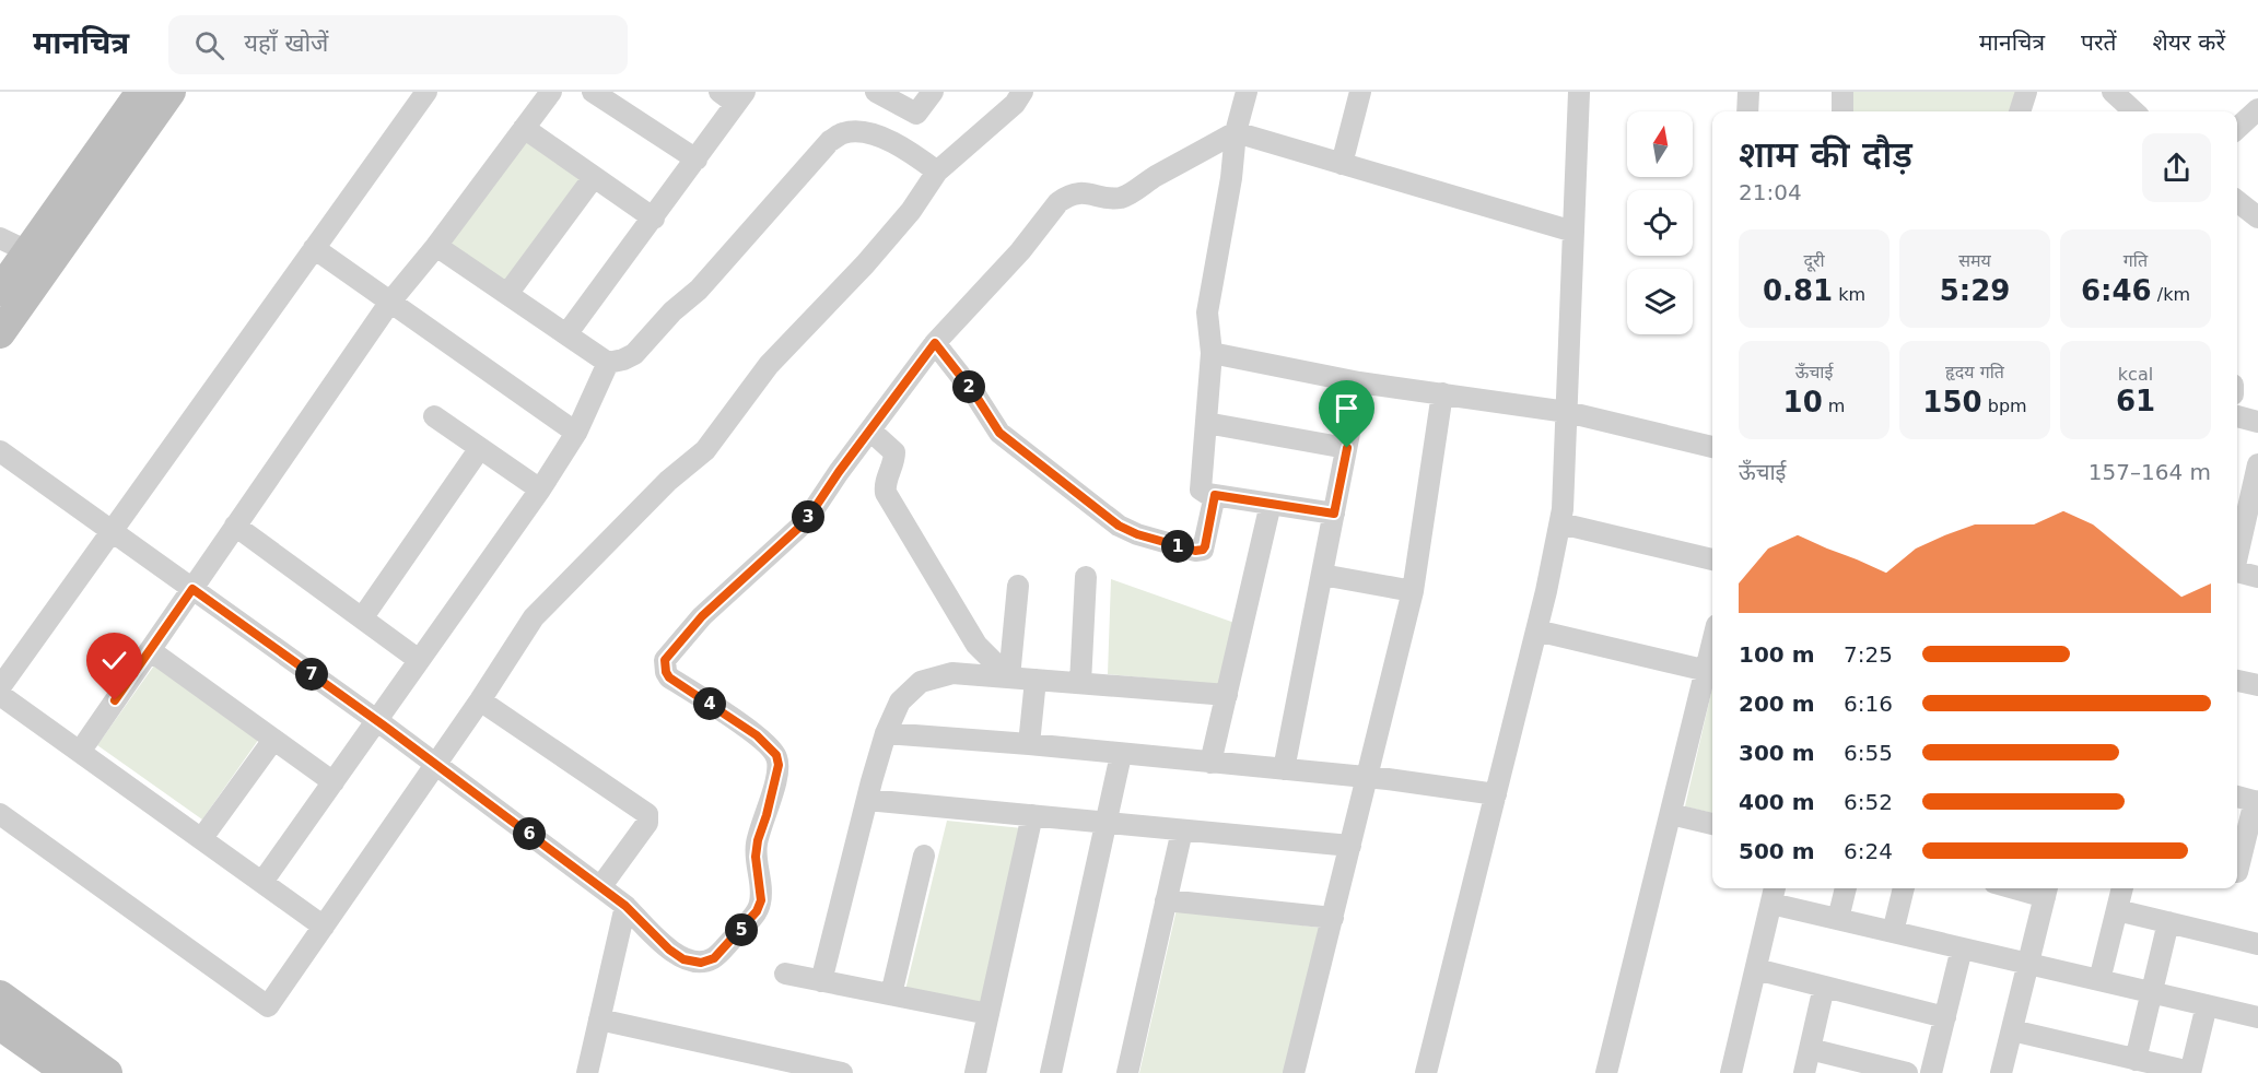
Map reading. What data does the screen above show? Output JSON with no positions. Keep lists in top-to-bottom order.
{
  "north": "top",
  "page": {
    "header": "मानचित्र",
    "search": "यहाँ खोजें",
    "nav": ["मानचित्र", "परतें", "शेयर करें"],
    "heading": ["शाम की दौड़", "21:04"],
    "stats": [
      ["दूरी", "0.81 km"],
      ["समय", "5:29"],
      ["गति", "6:46 /km"],
      ["ऊँचाई", "10 m"],
      ["हृदय गति", "150 bpm"],
      ["kcal", "61"]
    ],
    "pins": [
      "2",
      "3",
      "1",
      "7",
      "4",
      "6",
      "5"
    ],
    "chart": ["ऊँचाई", "157–164 m"],
    "list": [
      {
        "name": "100 m",
        "note": "7:25"
      },
      {
        "name": "200 m",
        "note": "6:16"
      },
      {
        "name": "300 m",
        "note": "6:55"
      },
      {
        "name": "400 m",
        "note": "6:52"
      },
      {
        "name": "500 m",
        "note": "6:24"
      }
    ]
  }
}
